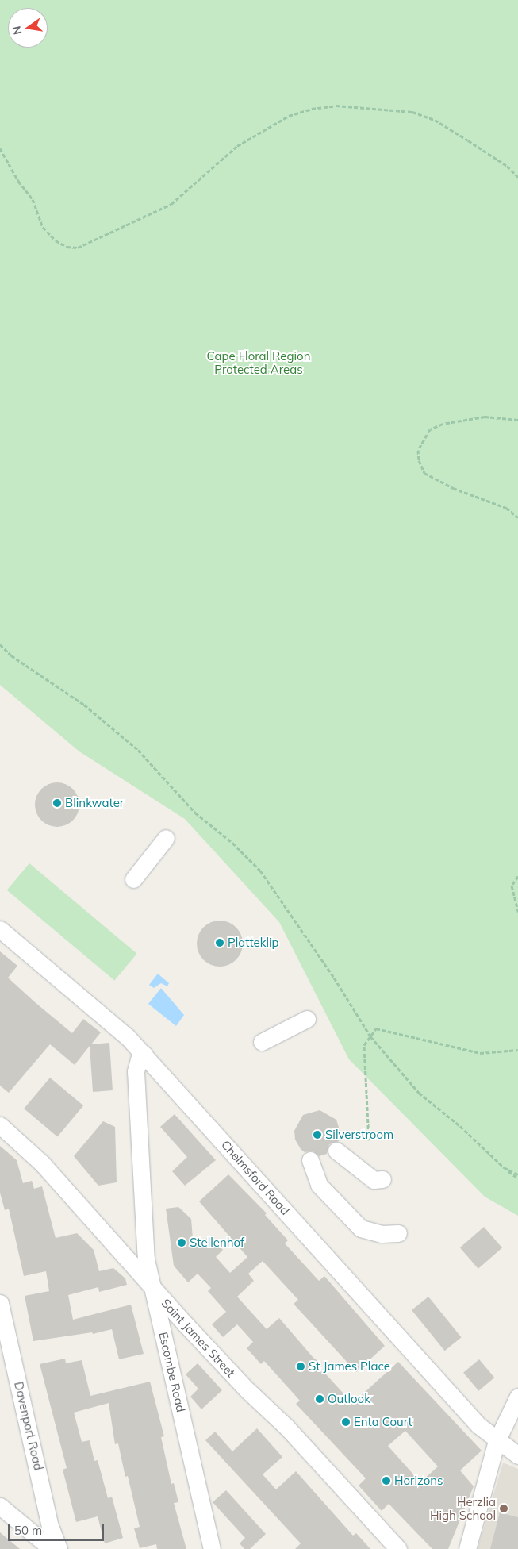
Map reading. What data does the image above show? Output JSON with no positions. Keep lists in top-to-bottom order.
{
  "streets": {
    "street": [
      "Chelmsford Road",
      "Saint James Street",
      "Escombe Road",
      "Davenport Road"
    ]
  },
  "crossings": [
    ["Chelmsford Road", "Escombe Road"],
    ["Saint James Street", "Escombe Road"]
  ],
  "parks": ["Cape Floral Region Protected Areas"],
  "places": [
    "Blinkwater",
    "Platteklip",
    "Silverstroom",
    "Stellenhof",
    "St James Place",
    "Outlook",
    "Enta Court",
    "Horizons",
    "Herzlia High School"
  ],
  "scale_bar": "50 m",
  "north": "left"
}
